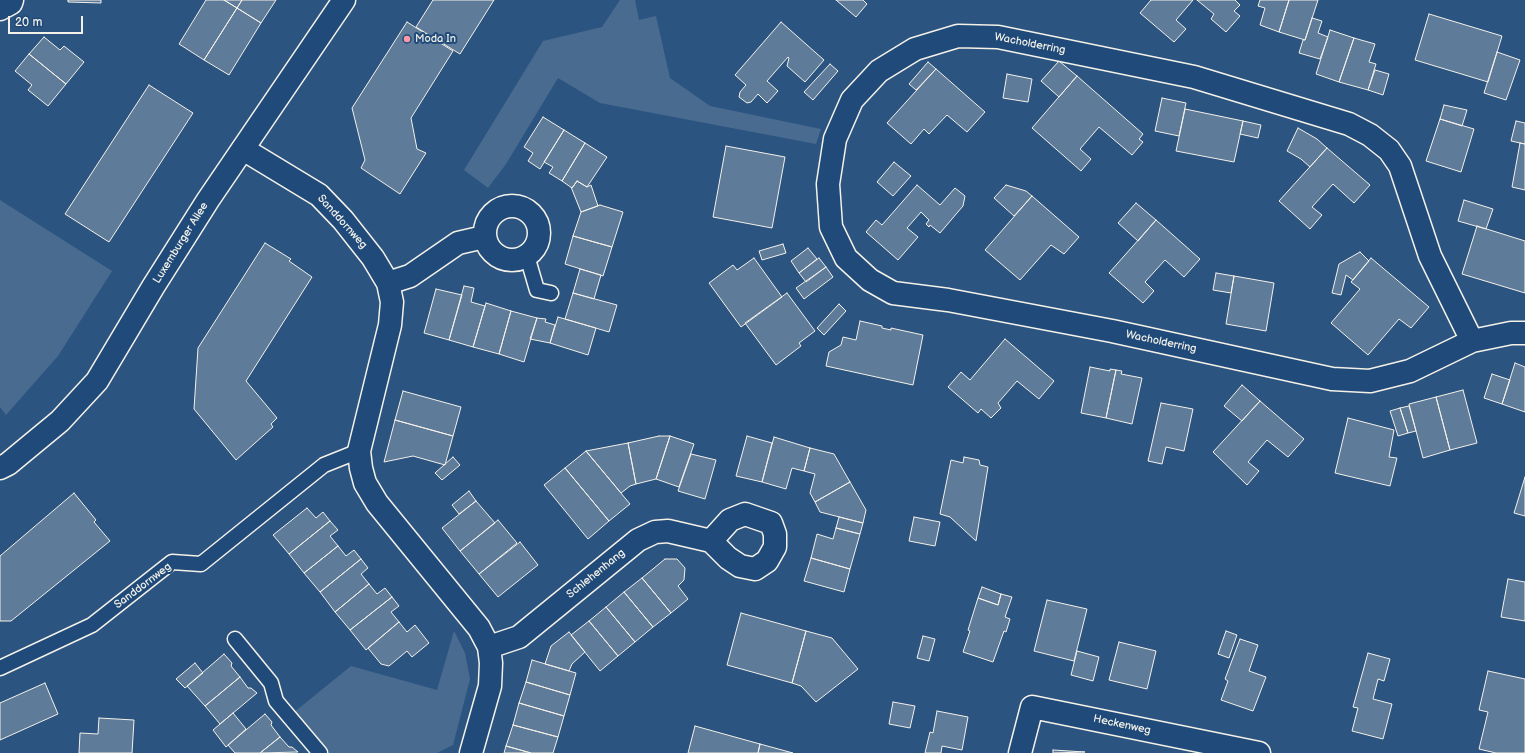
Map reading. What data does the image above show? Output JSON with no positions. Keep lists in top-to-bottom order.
{
  "streets": {
    "street": [
      "Wacholderring",
      "Sanddornweg",
      "Luxemburger Allee",
      "Schlehenhang",
      "Heckenweg"
    ]
  },
  "crossings": [
    ["Sanddornweg", "Luxemburger Allee"],
    ["Sanddornweg", "Schlehenhang"]
  ],
  "places": ["Moda In"],
  "scale_bar": "20 m"
}
